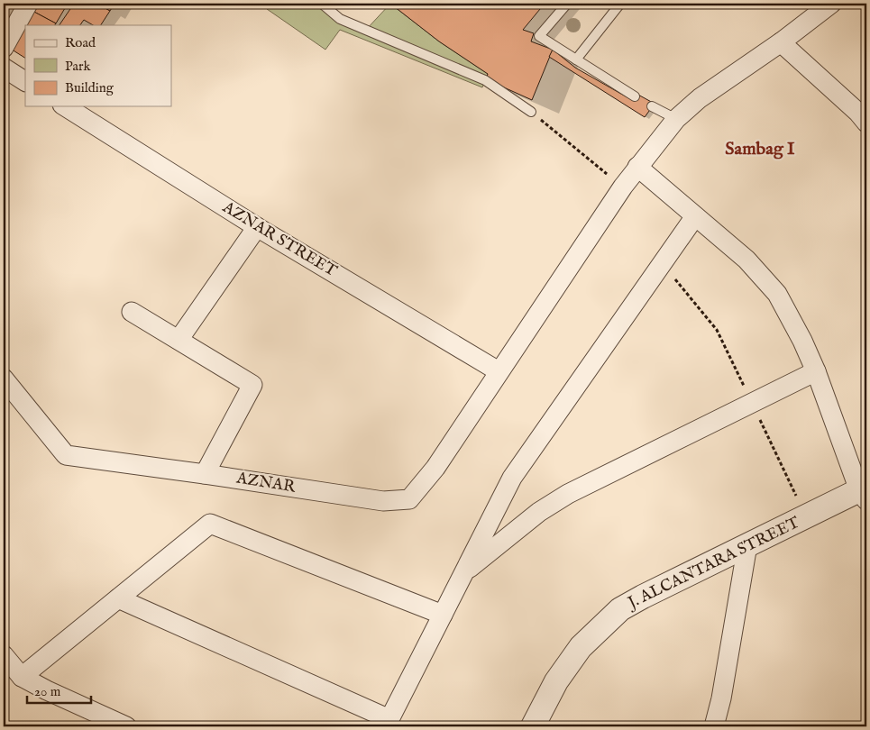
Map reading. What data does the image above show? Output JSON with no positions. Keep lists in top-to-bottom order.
{
  "streets": {
    "street": ["AZNAR STREET", "AZNAR", "J. ALCANTARA STREET"]
  },
  "crossings": [
    ["AZNAR STREET", "AZNAR"]
  ],
  "districts": ["Sambag I"],
  "legend": ["Road", "Park", "Building"],
  "scale_bar": "20 m"
}
